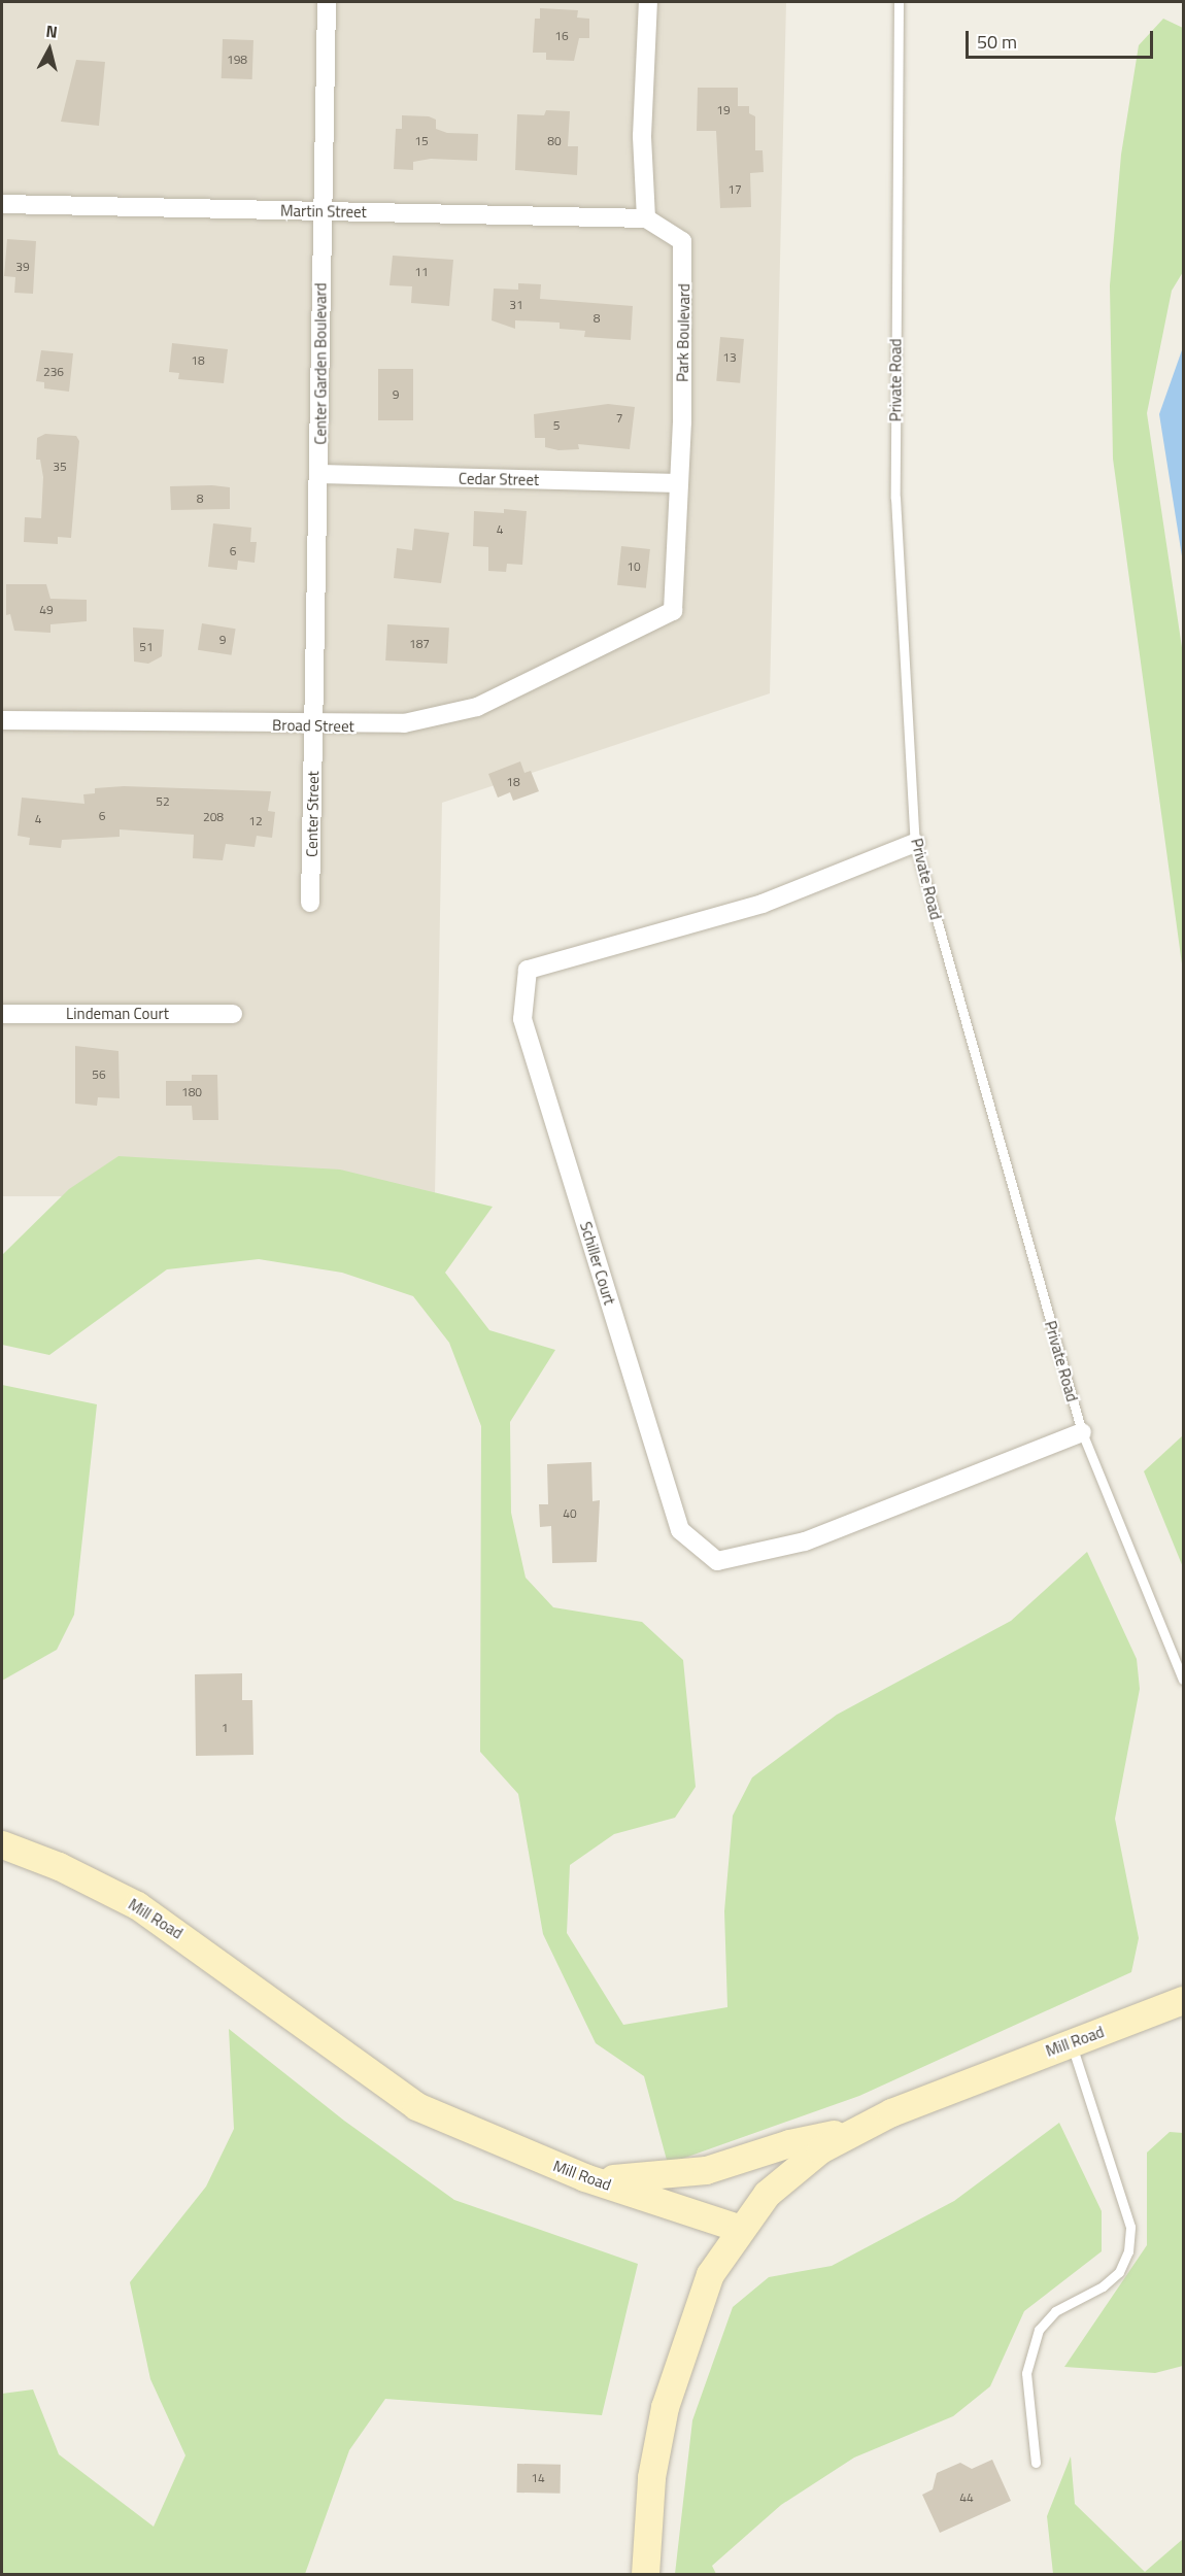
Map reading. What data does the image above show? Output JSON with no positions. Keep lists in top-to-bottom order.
{
  "streets": {
    "main road": ["Mill Road"],
    "street": [
      "Martin Street",
      "Park Boulevard",
      "Center Garden Boulevard",
      "Cedar Street",
      "Broad Street",
      "Center Street",
      "Lindeman Court",
      "Schiller Court"
    ],
    "lane": ["Private Road"]
  },
  "crossings": [
    ["Martin Street", "Park Boulevard"],
    ["Martin Street", "Center Garden Boulevard"],
    ["Park Boulevard", "Cedar Street"],
    ["Park Boulevard", "Broad Street"],
    ["Center Garden Boulevard", "Cedar Street"],
    ["Center Garden Boulevard", "Broad Street"],
    ["Center Garden Boulevard", "Center Street"],
    ["Private Road", "Schiller Court"],
    ["Broad Street", "Center Street"]
  ],
  "house_numbers": [
    "16",
    "198",
    "19",
    "15",
    "80",
    "17",
    "39",
    "11",
    "31",
    "8",
    "13",
    "18",
    "236",
    "9",
    "7",
    "5",
    "35",
    "8",
    "4",
    "6",
    "10",
    "49",
    "9",
    "187",
    "51",
    "18",
    "52",
    "6",
    "208",
    "4",
    "12",
    "56",
    "180",
    "40",
    "1",
    "14",
    "44"
  ],
  "scale_bar": "50 m",
  "north": "top"
}
